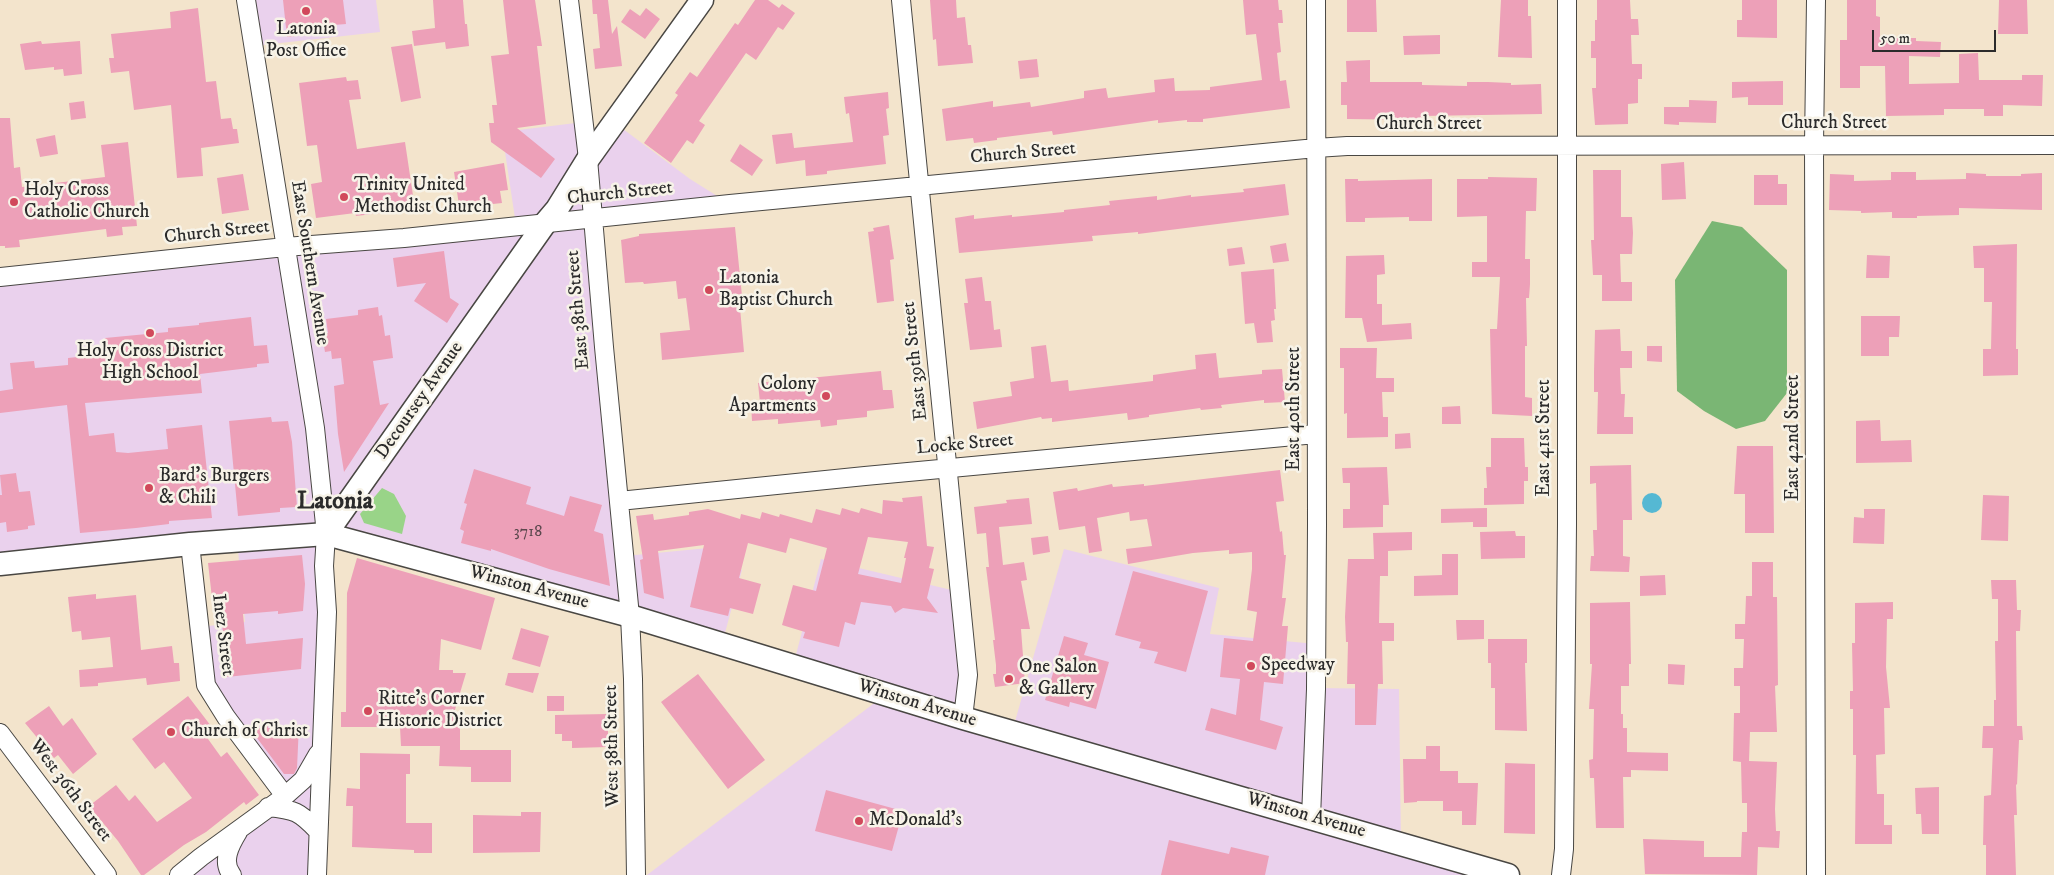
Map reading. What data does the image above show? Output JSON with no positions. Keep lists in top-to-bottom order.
{
  "streets": {
    "main road": ["Decoursey Avenue", "Winston Avenue"],
    "street": [
      "Church Street",
      "East Southern Avenue",
      "East 38th Street",
      "East 39th Street",
      "East 40th Street",
      "East 41st Street",
      "East 42nd Street",
      "Locke Street",
      "Inez Street",
      "West 38th Street",
      "West 36th Street"
    ]
  },
  "crossings": [
    ["Church Street", "East Southern Avenue"],
    ["Church Street", "East 38th Street"],
    ["Church Street", "East 39th Street"],
    ["Church Street", "Decoursey Avenue"],
    ["Church Street", "East 40th Street"],
    ["Church Street", "East 41st Street"],
    ["Church Street", "East 42nd Street"],
    ["East Southern Avenue", "Decoursey Avenue"],
    ["East Southern Avenue", "Winston Avenue"],
    ["East 38th Street", "Decoursey Avenue"],
    ["East 38th Street", "Locke Street"],
    ["East 38th Street", "Winston Avenue"],
    ["East 38th Street", "West 38th Street"],
    ["East 39th Street", "Locke Street"],
    ["East 39th Street", "Winston Avenue"],
    ["Decoursey Avenue", "Winston Avenue"],
    ["East 40th Street", "Locke Street"],
    ["East 40th Street", "Winston Avenue"],
    ["Winston Avenue", "West 38th Street"]
  ],
  "districts": ["Latonia"],
  "places": [
    "Latonia Post Office",
    "Trinity United Methodist Church",
    "Holy Cross Catholic Church",
    "Latonia Baptist Church",
    "Holy Cross District High School",
    "Colony Apartments",
    "Bard's Burgers & Chili",
    "Speedway",
    "One Salon & Gallery",
    "Ritte's Corner Historic District",
    "Church of Christ",
    "McDonald's"
  ],
  "house_numbers": ["3718"],
  "scale_bar": "50 m"
}
